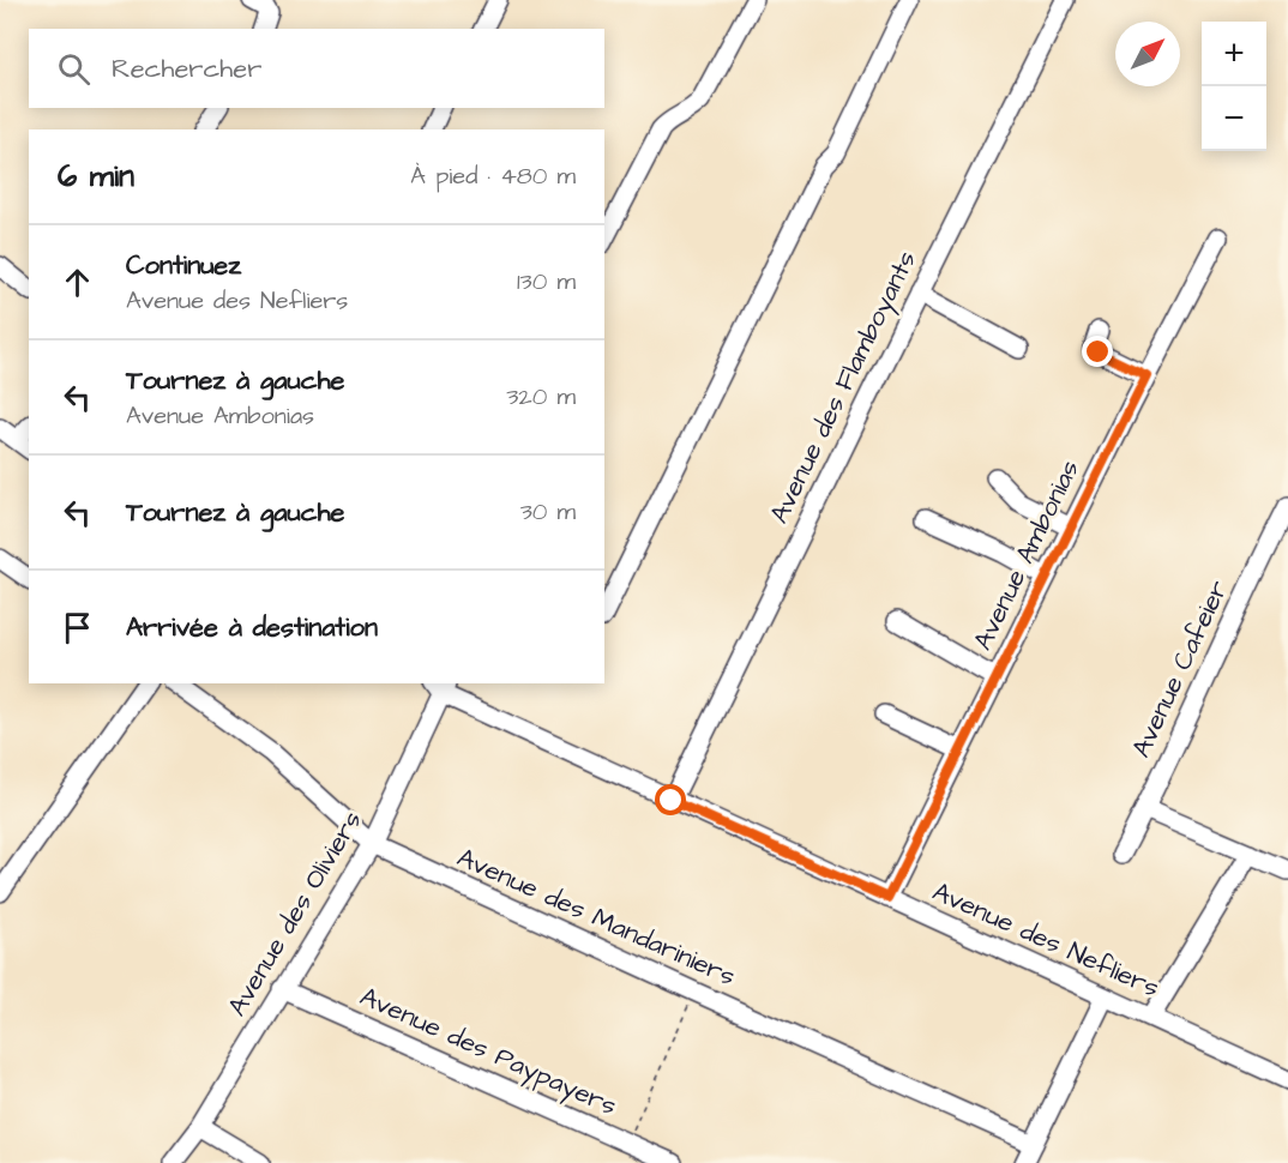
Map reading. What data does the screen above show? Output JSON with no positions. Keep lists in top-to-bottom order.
{
  "streets": {
    "street": [
      "Avenue des Flamboyants",
      "Avenue Ambonias",
      "Avenue Cafeier",
      "Avenue des Oliviers",
      "Avenue des Mandariniers",
      "Avenue des Nefliers",
      "Avenue des Paypayers"
    ]
  },
  "crossings": [
    ["Avenue des Flamboyants", "Avenue des Nefliers"],
    ["Avenue Ambonias", "Avenue des Nefliers"],
    ["Avenue des Oliviers", "Avenue des Mandariniers"],
    ["Avenue des Oliviers", "Avenue des Nefliers"],
    ["Avenue des Oliviers", "Avenue des Paypayers"]
  ],
  "north": "top right",
  "page": {
    "map_buttons": ["+", "−"],
    "search": "Rechercher",
    "heading": ["6 min", "À pied · 480 m"],
    "list": [
      ["Continuez", "Avenue des Nefliers", "130 m"],
      ["Tournez à gauche", "Avenue Ambonias", "320 m"],
      ["Tournez à gauche", "30 m"],
      "Arrivée à destination"
    ]
  }
}
